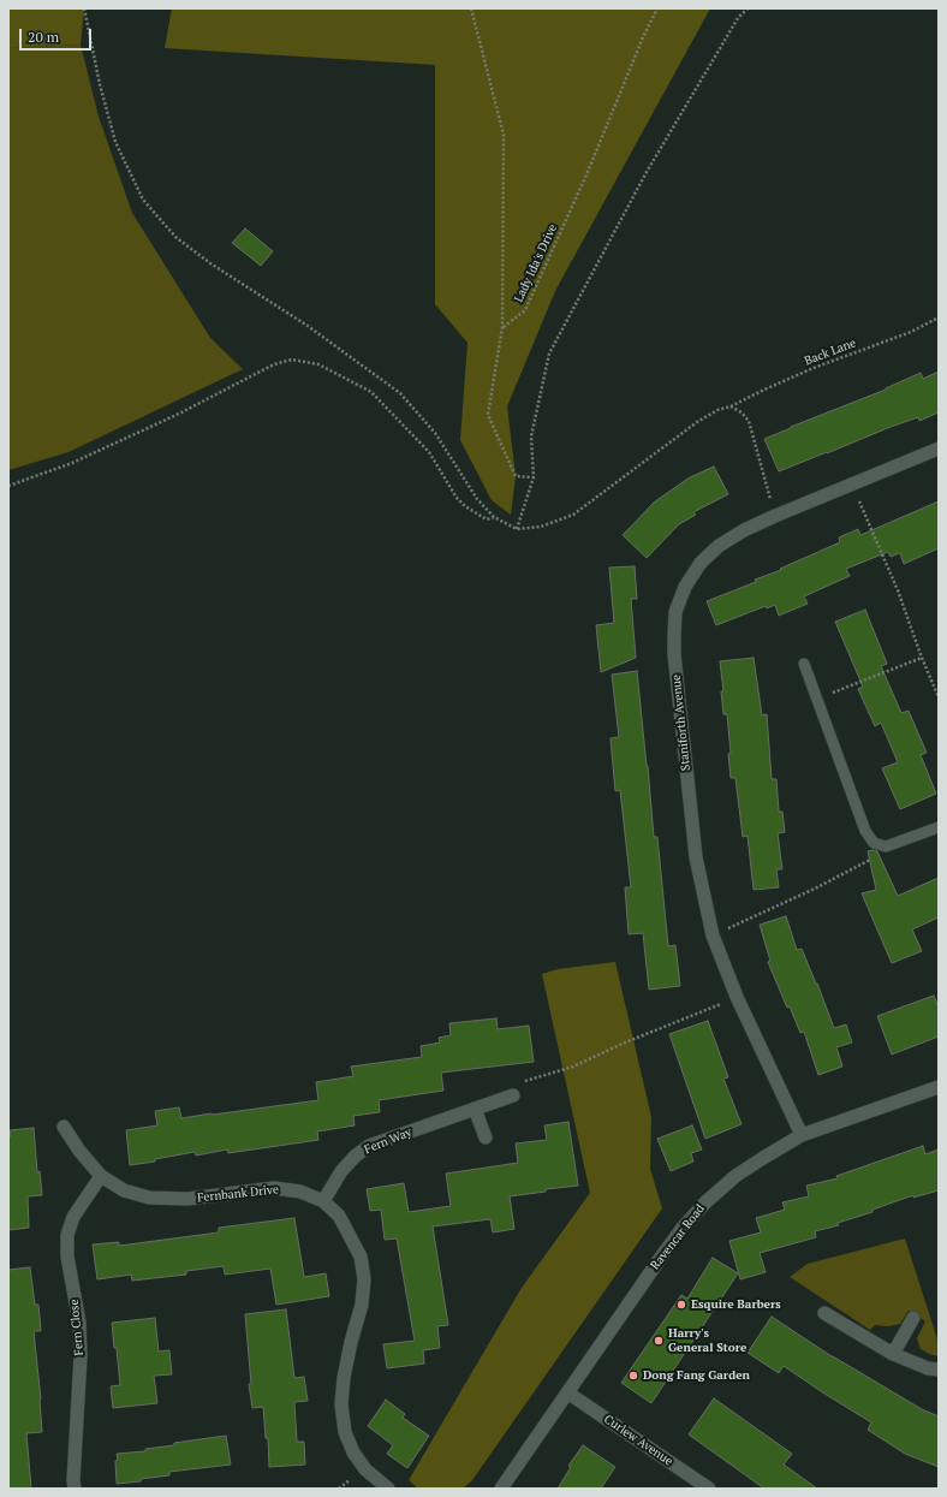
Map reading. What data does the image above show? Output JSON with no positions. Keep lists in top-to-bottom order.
{
  "streets": {
    "street": [
      "Staniforth Avenue",
      "Fern Way",
      "Fernbank Drive",
      "Ravencar Road",
      "Fern Close",
      "Curlew Avenue"
    ],
    "path": ["Lady Ida's Drive", "Back Lane"]
  },
  "crossings": [
    ["Staniforth Avenue", "Ravencar Road"],
    ["Fern Way", "Fernbank Drive"],
    ["Fernbank Drive", "Fern Close"],
    ["Ravencar Road", "Curlew Avenue"]
  ],
  "places": ["Esquire Barbers", "Harry's General Store", "Dong Fang Garden"],
  "scale_bar": "20 m"
}
